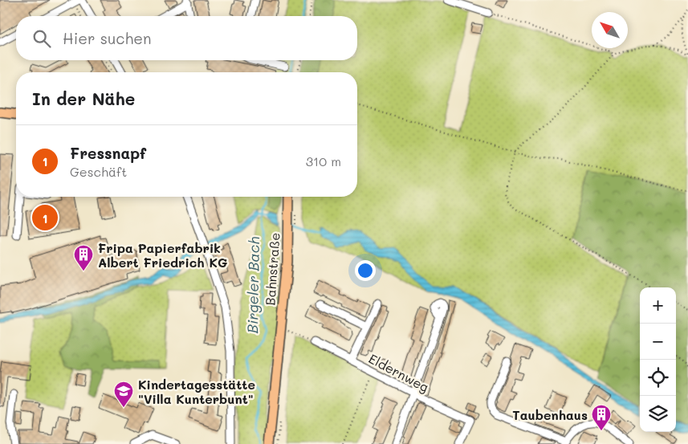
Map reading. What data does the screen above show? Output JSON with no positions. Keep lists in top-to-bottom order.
{
  "streets": {
    "main road": ["Bahnstraße"],
    "street": ["Eldernweg"]
  },
  "water": ["Birgeler Bach"],
  "places": {
    "building": ["Fripa Papierfabrik Albert Friedrich KG", "Taubenhaus"],
    "school or university": ["Kindertagesstätte \"Villa Kunterbunt\""]
  },
  "north": "top left",
  "page": {
    "search": "Hier suchen",
    "heading": "In der Nähe",
    "list": [
      {
        "mark": "1",
        "name": "Fressnapf",
        "note": "Geschäft",
        "value": "310 m"
      }
    ],
    "pins": "1",
    "map_buttons": ["+", "−"]
  }
}
